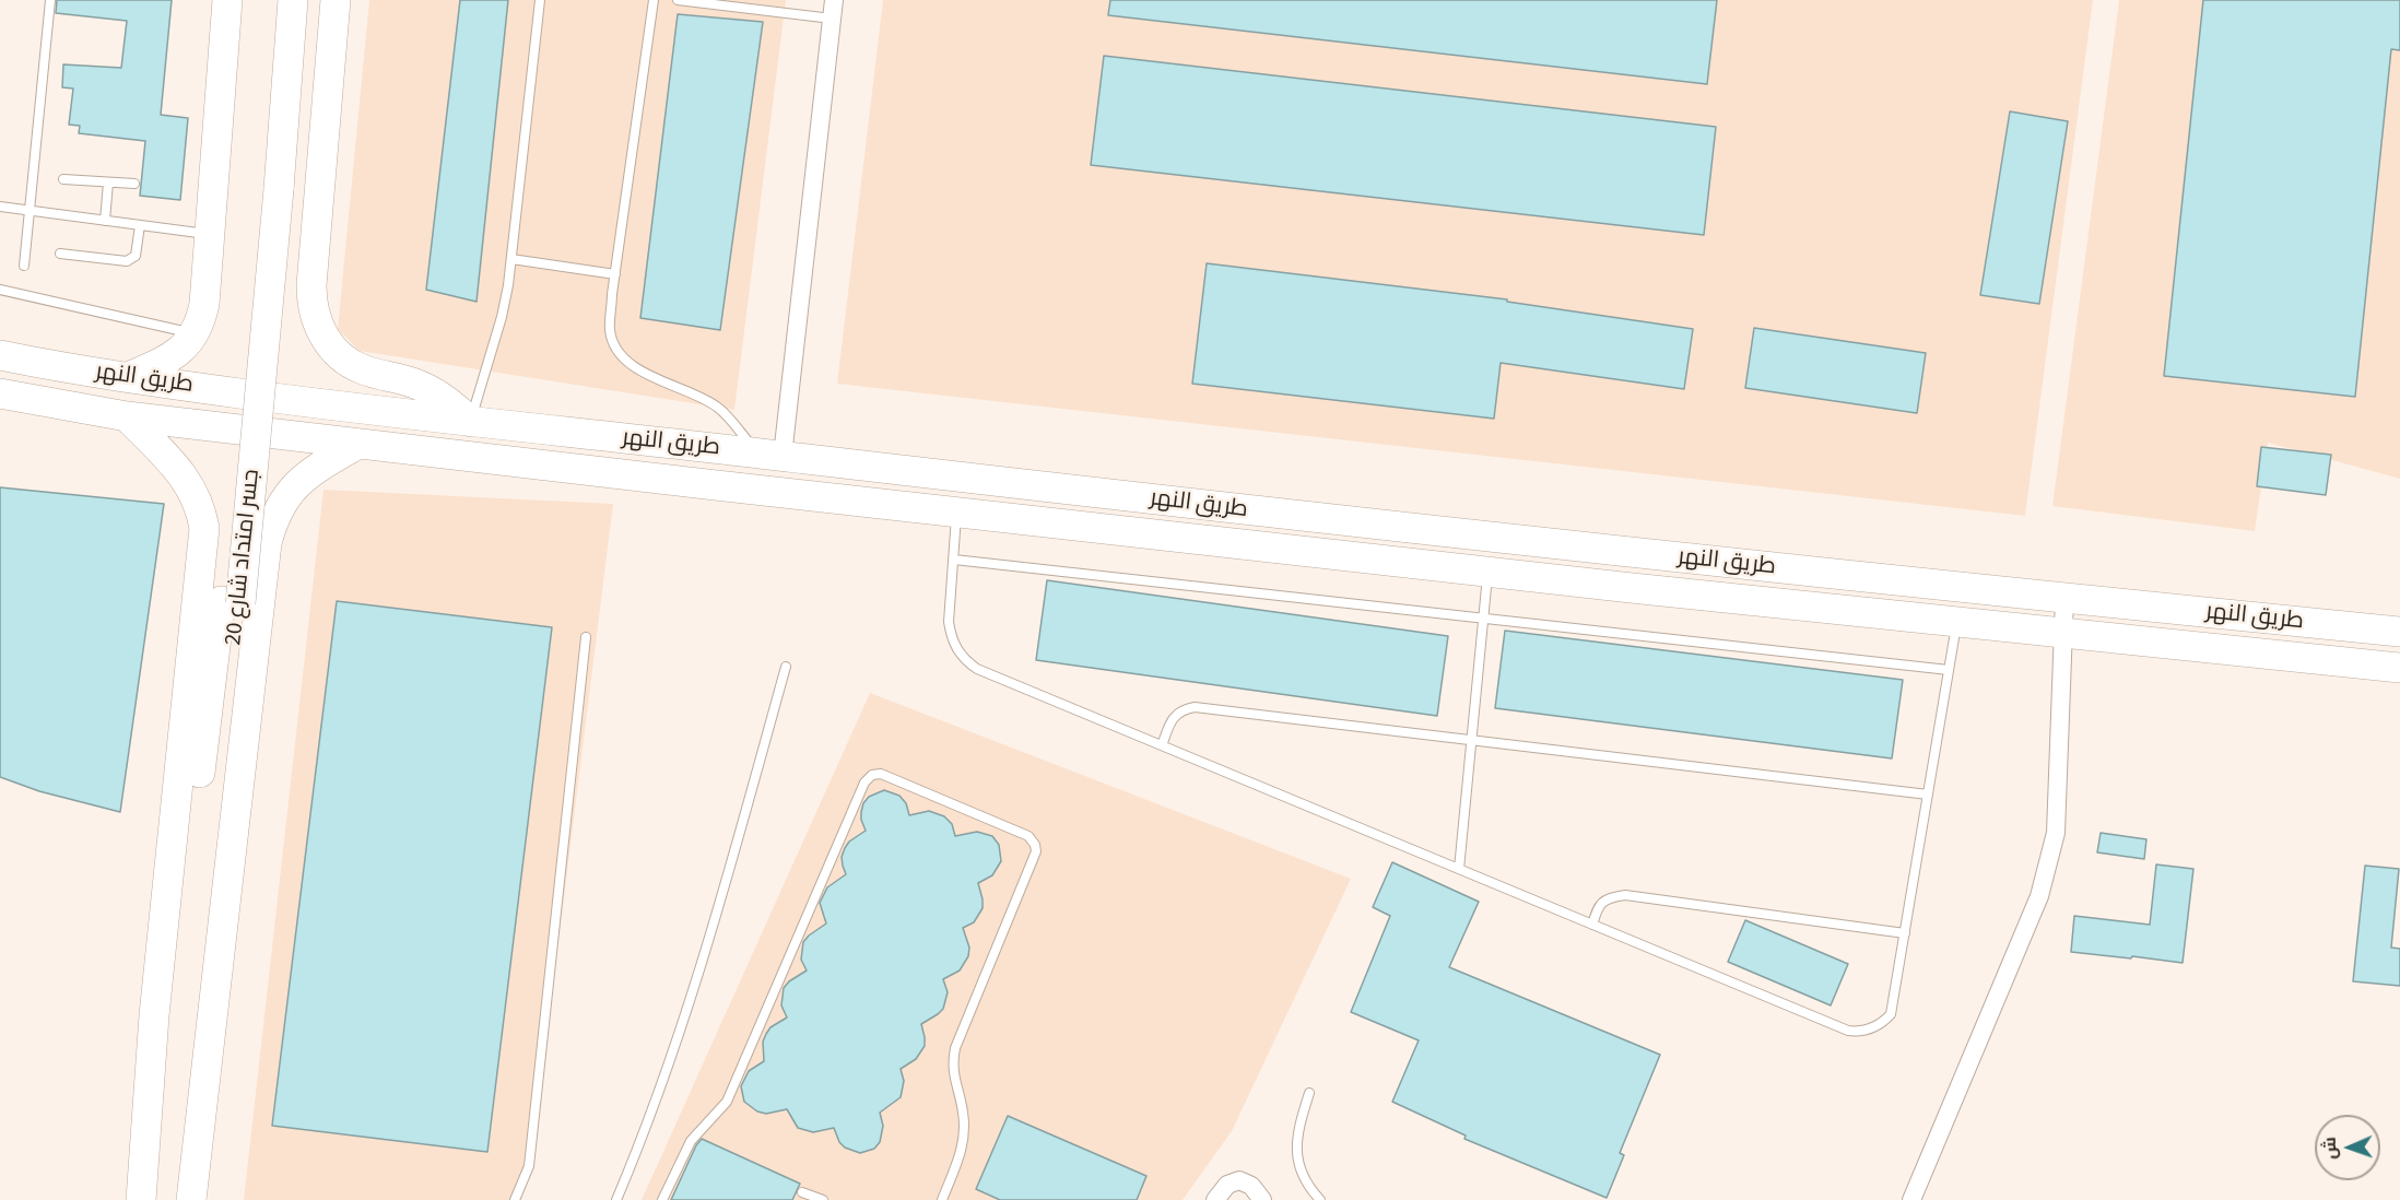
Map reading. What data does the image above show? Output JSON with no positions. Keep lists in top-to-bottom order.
{
  "streets": {
    "main road": ["طريق النهر", "جسر امتداد شارع 20"]
  },
  "north": "left"
}
